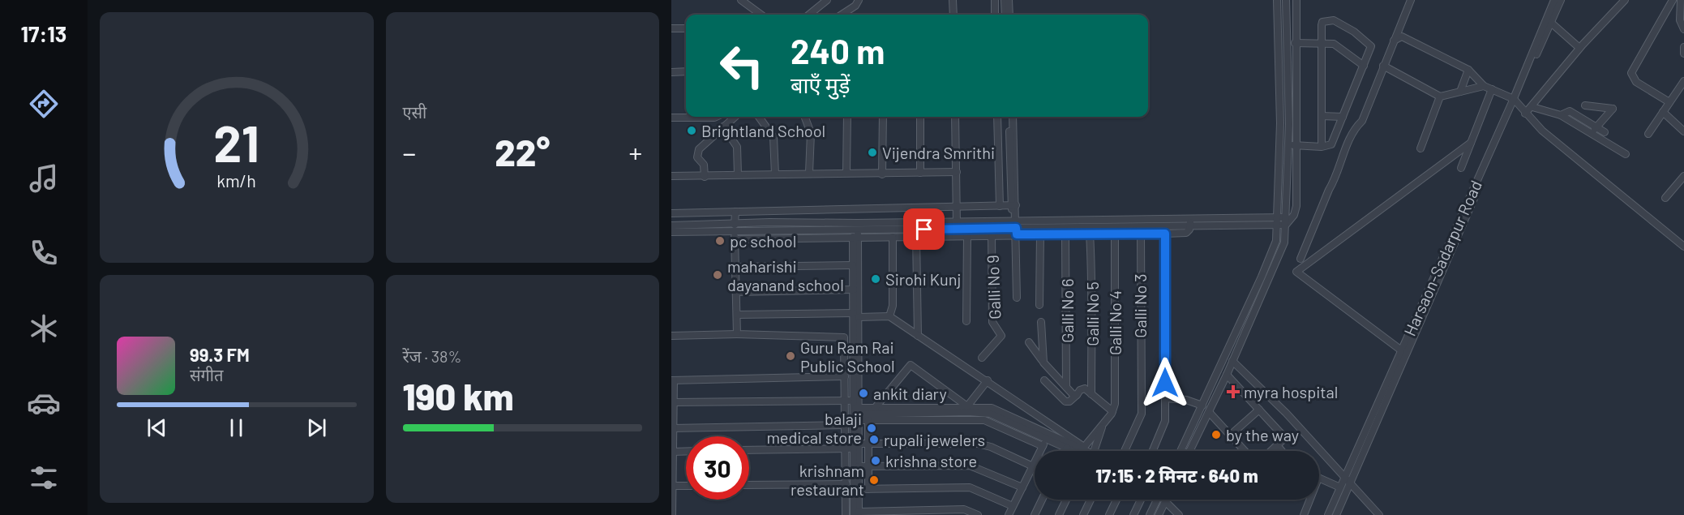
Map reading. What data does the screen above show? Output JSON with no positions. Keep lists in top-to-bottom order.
{
  "streets": {
    "street": [
      "Harsaon-Sadarpur Road",
      "Galli No 9",
      "Galli No 3",
      "Galli No 6",
      "Galli No 5",
      "Galli No 4"
    ]
  },
  "places": {
    "other": [
      "Brightland School",
      "Vijendra Smrithi",
      "pc school",
      "maharishi dayanand school",
      "Sirohi Kunj",
      "Guru Ram Rai Public School",
      "ankit diary",
      "balaji medical store",
      "by the way",
      "rupali jewelers",
      "krishna store",
      "krishnam restaurant"
    ],
    "health": ["myra hospital"]
  },
  "page": {
    "tabs": "17:13",
    "tile": [
      "एसी",
      ["रेंज · 38%", "190 km"]
    ],
    "turn": ["240 m", "बाएँ मुड़ें"],
    "heat": ["−", "22°", "+"],
    "song": ["99.3 FM", "संगीत"],
    "limit": "30",
    "trip": "17:15 · 2 मिनट · 640 m",
    "gauge": ["21", "km/h"]
  }
}
